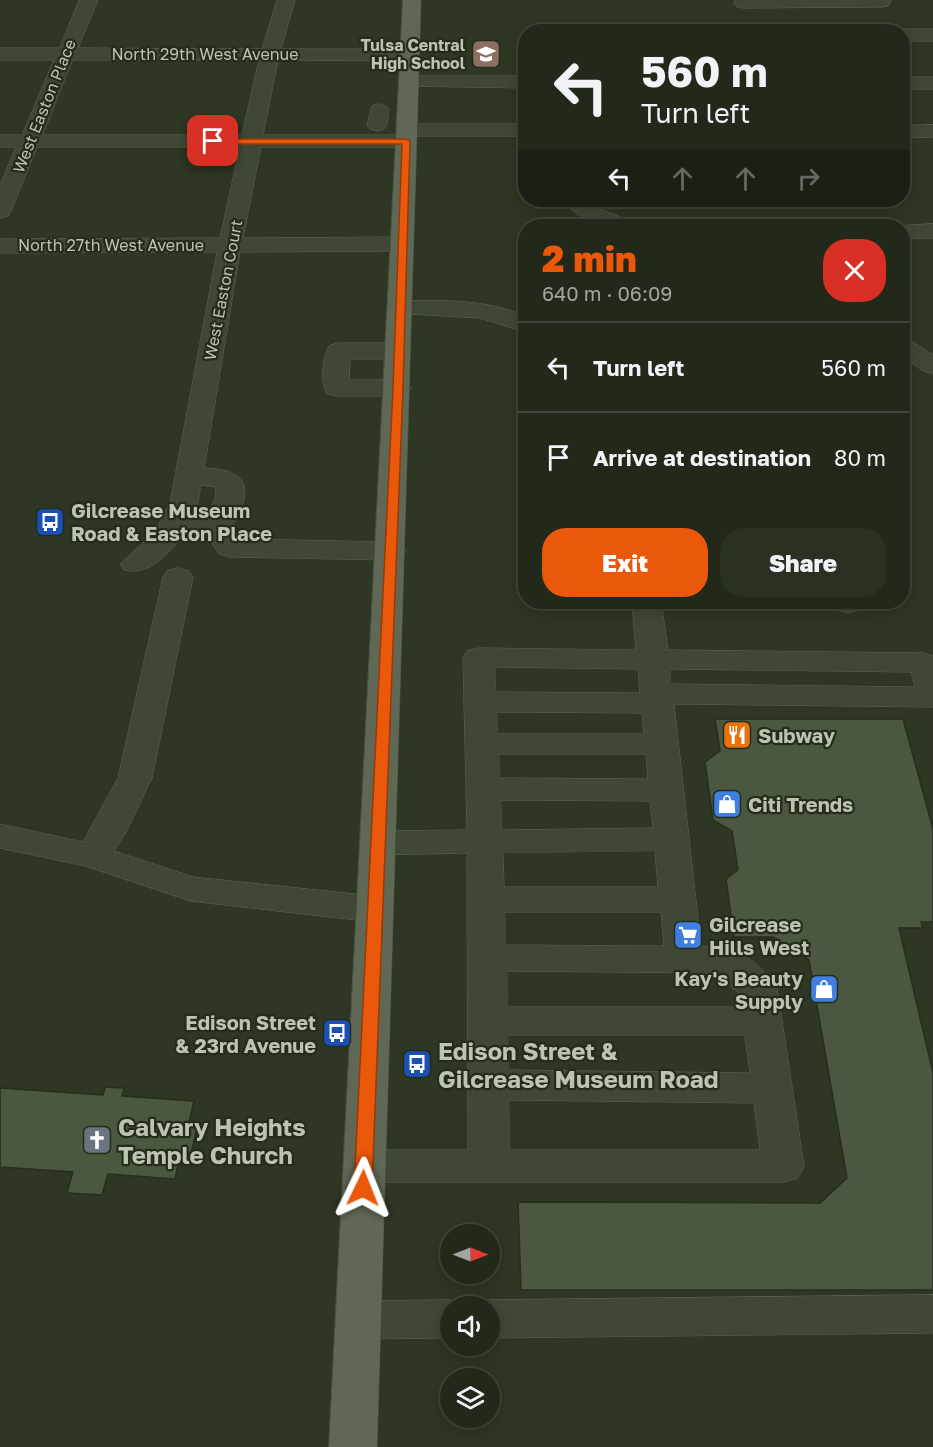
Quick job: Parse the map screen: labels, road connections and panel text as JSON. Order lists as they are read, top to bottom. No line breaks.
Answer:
{"streets":{"street":["North 29th West Avenue","West Easton Place","North 27th West Avenue","West Easton Court"]},"crossings":[["North 29th West Avenue","West Easton Place"],["North 29th West Avenue","West Easton Court"],["North 27th West Avenue","West Easton Court"]],"places":{"school or university":["Tulsa Central High School"],"bus stop":["Gilcrease Museum Road & Easton Place","Edison Street & 23rd Avenue","Edison Street & Gilcrease Museum Road"],"restaurant":["Subway"],"shop":["Citi Trends","Kay's Beauty Supply"],"supermarket":["Gilcrease Hills West"],"church":["Calvary Heights Temple Church"]},"north":"right","page":{"turn":["560 m","Turn left"],"heading":["2 min","640 m · 06:09"],"list":[{"name":"Turn left","value":"560 m"},{"name":"Arrive at destination","value":"80 m"}],"buttons":["Exit","Share"]}}
